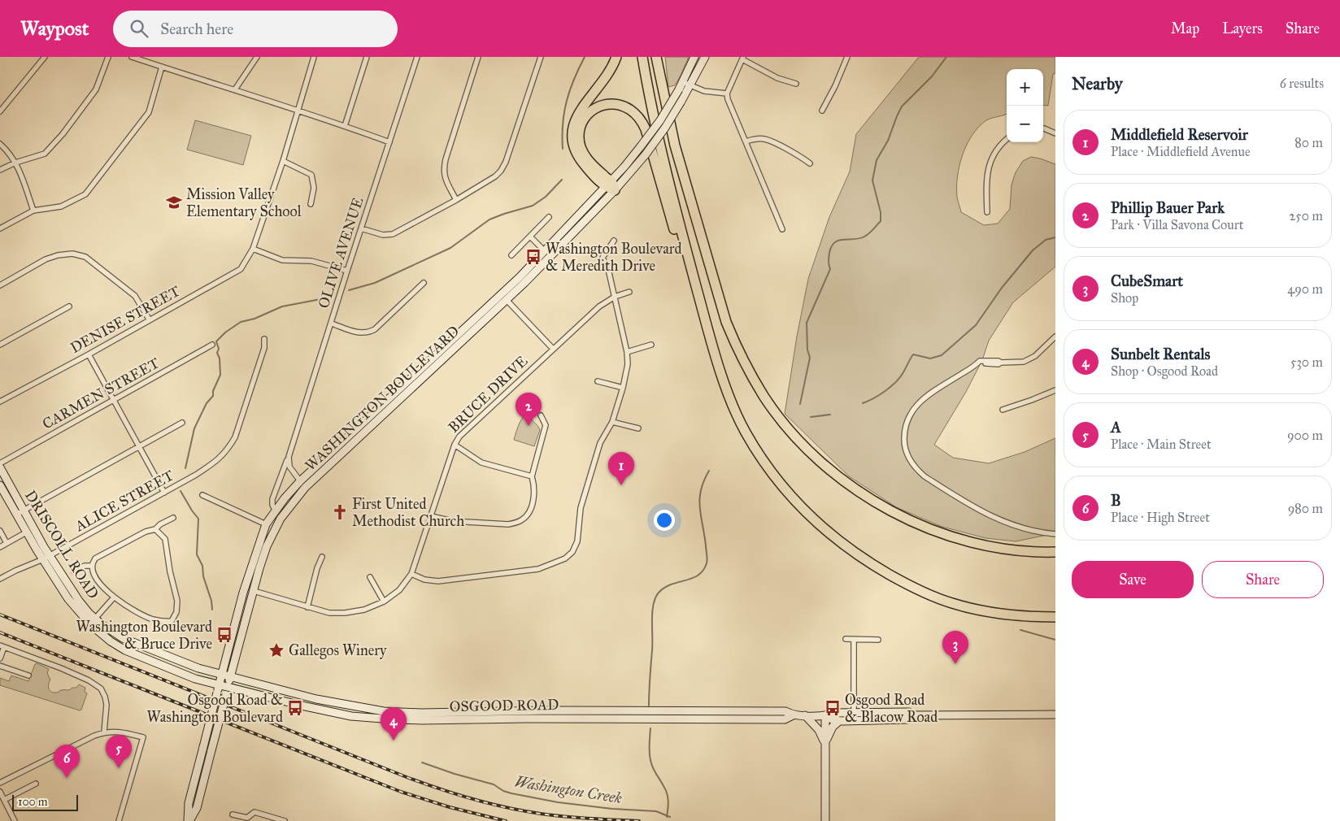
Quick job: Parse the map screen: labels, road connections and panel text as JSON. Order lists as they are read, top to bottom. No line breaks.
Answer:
{"streets":{"main road":["WASHINGTON BOULEVARD","DRISCOLL ROAD","OSGOOD ROAD"],"street":["OLIVE AVENUE","DENISE STREET","CARMEN STREET","BRUCE DRIVE","ALICE STREET"]},"crossings":[["OLIVE AVENUE","WASHINGTON BOULEVARD"],["BRUCE DRIVE","WASHINGTON BOULEVARD"],["WASHINGTON BOULEVARD","DRISCOLL ROAD"],["WASHINGTON BOULEVARD","OSGOOD ROAD"],["ALICE STREET","DRISCOLL ROAD"],["DRISCOLL ROAD","OSGOOD ROAD"]],"water":["Washington Creek"],"places":{"school or university":["Mission Valley Elementary School"],"bus stop":["Washington Boulevard & Meredith Drive","Washington Boulevard & Bruce Drive","Osgood Road & Washington Boulevard","Osgood Road & Blacow Road"],"church":["First United Methodist Church"],"place":["Gallegos Winery"]},"scale_bar":"100 m","page":{"header":"Waypost","search":"Search here","nav":["Map","Layers","Share"],"heading":["Nearby","6 results"],"map_buttons":["+","−"],"list":[{"mark":"1","name":"Middlefield Reservoir","note":"Place · Middlefield Avenue","value":"80 m"},{"mark":"2","name":"Phillip Bauer Park","note":"Park · Villa Savona Court","value":"250 m"},{"mark":"3","name":"CubeSmart","note":"Shop","value":"490 m"},{"mark":"4","name":"Sunbelt Rentals","note":"Shop · Osgood Road","value":"530 m"},{"mark":"5","name":"A","note":"Place · Main Street","value":"900 m"},{"mark":"6","name":"B","note":"Place · High Street","value":"980 m"}],"pins":["2","1","3","4","5","6"],"buttons":["Save","Share"],"scale":"100 m"}}
